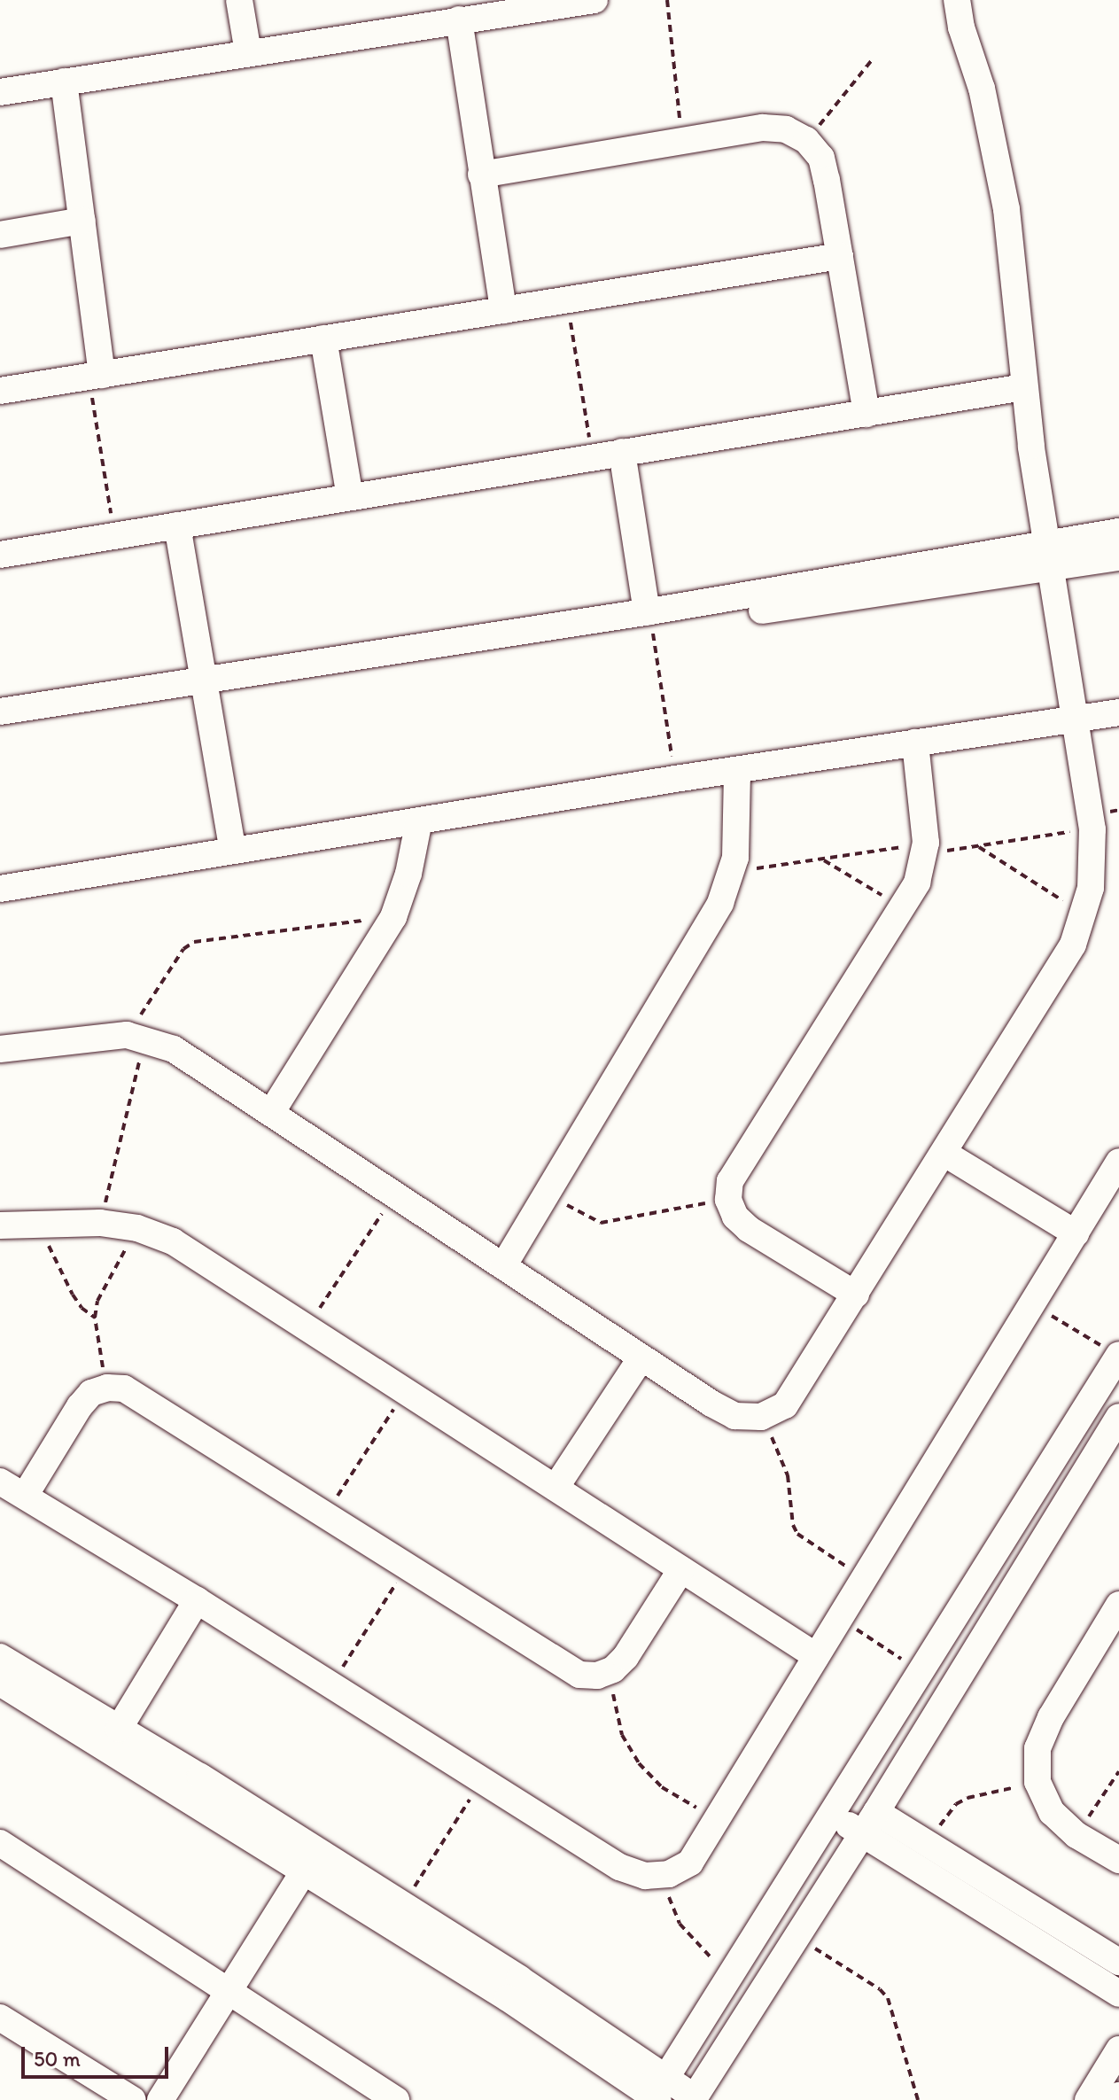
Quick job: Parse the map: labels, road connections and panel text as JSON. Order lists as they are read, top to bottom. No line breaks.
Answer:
{"scale_bar":"50 m"}
